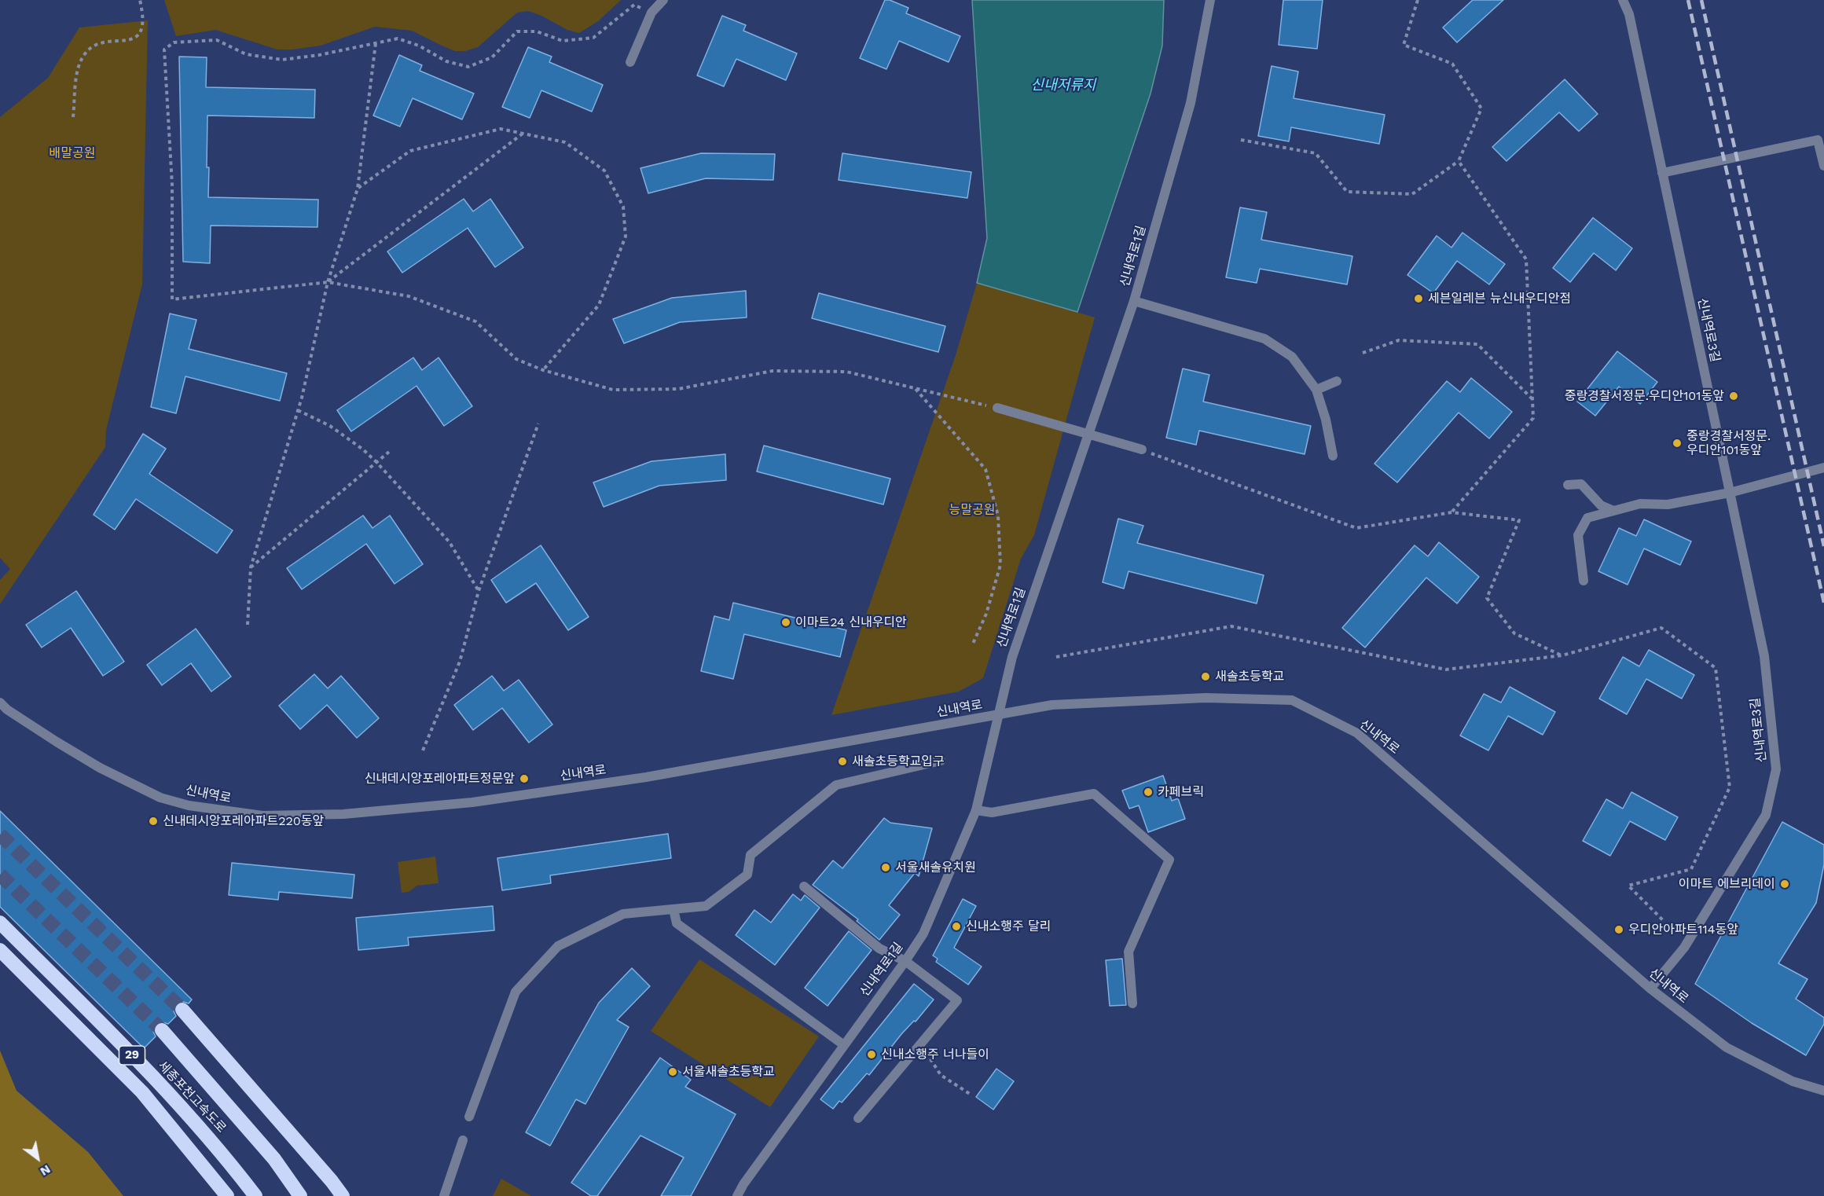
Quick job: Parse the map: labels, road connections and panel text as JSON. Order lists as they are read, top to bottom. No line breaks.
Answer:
{"streets":{"highway":["29","세종포천고속도로"],"street":["신내역로1길","신내역로3길","신내역로"]},"crossings":[["신내역로1길","신내역로"],["신내역로3길","신내역로"]],"water":["신내저류지"],"parks":["배말공원","능말공원"],"places":["세븐일레븐 뉴신내우디안점","중랑경찰서정문.우디안101동앞","중랑경찰서정문. 우디안101동앞","이마트24 신내우디안","새솔초등학교","새솔초등학교입구","신내데시앙포레아파트정문앞","카페브릭","신내데시앙포레아파트220동앞","서울새솔유치원","이마트 에브리데이","신내소행주 달리","우디안아파트114동앞","신내소행주 너나들이","서울새솔초등학교"],"north":"bottom right"}
